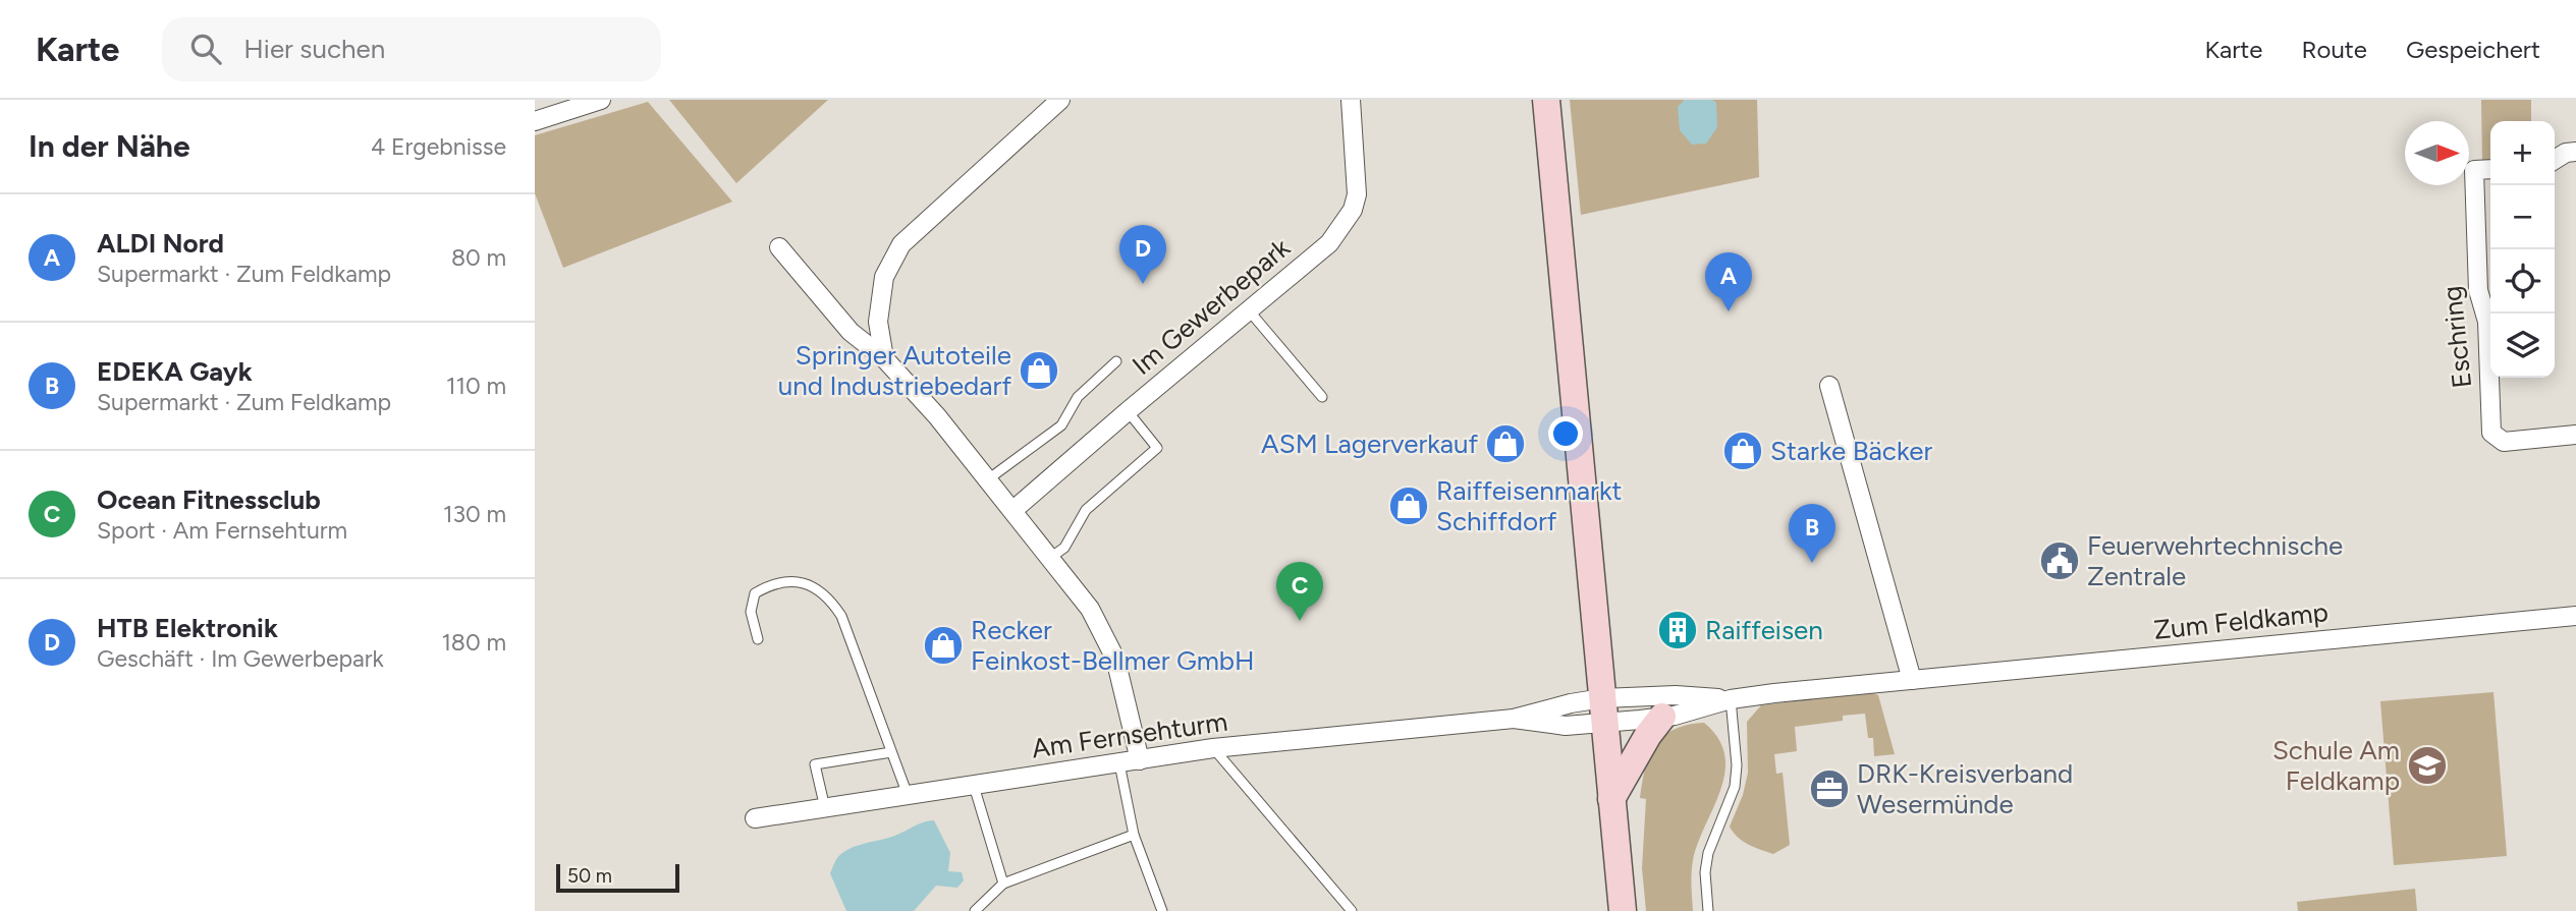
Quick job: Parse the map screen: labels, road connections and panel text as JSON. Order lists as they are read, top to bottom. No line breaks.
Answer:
{"streets":{"street":["Im Gewerbepark","Eschring","Zum Feldkamp","Am Fernsehturm"]},"crossings":[["Zum Feldkamp","Am Fernsehturm"]],"places":{"shop":["Springer Autoteile und Industriebedarf","ASM Lagerverkauf","Starke Bäcker","Raiffeisenmarkt Schiffdorf","Recker Feinkost-Bellmer GmbH"],"public building":["Feuerwehrtechnische Zentrale"],"building":["Raiffeisen"],"school or university":["Schule Am Feldkamp"],"office":["DRK-Kreisverband Wesermünde"]},"scale_bar":"50 m","north":"right","page":{"header":"Karte","search":"Hier suchen","nav":["Karte","Route","Gespeichert"],"heading":["In der Nähe","4 Ergebnisse"],"map_buttons":["+","−"],"list":[{"mark":"A","name":"ALDI Nord","note":"Supermarkt · Zum Feldkamp","value":"80 m"},{"mark":"B","name":"EDEKA Gayk","note":"Supermarkt · Zum Feldkamp","value":"110 m"},{"mark":"C","name":"Ocean Fitnessclub","note":"Sport · Am Fernsehturm","value":"130 m"},{"mark":"D","name":"HTB Elektronik","note":"Geschäft · Im Gewerbepark","value":"180 m"}],"pins":["D","A","B","C"],"scale":"50 m"}}
